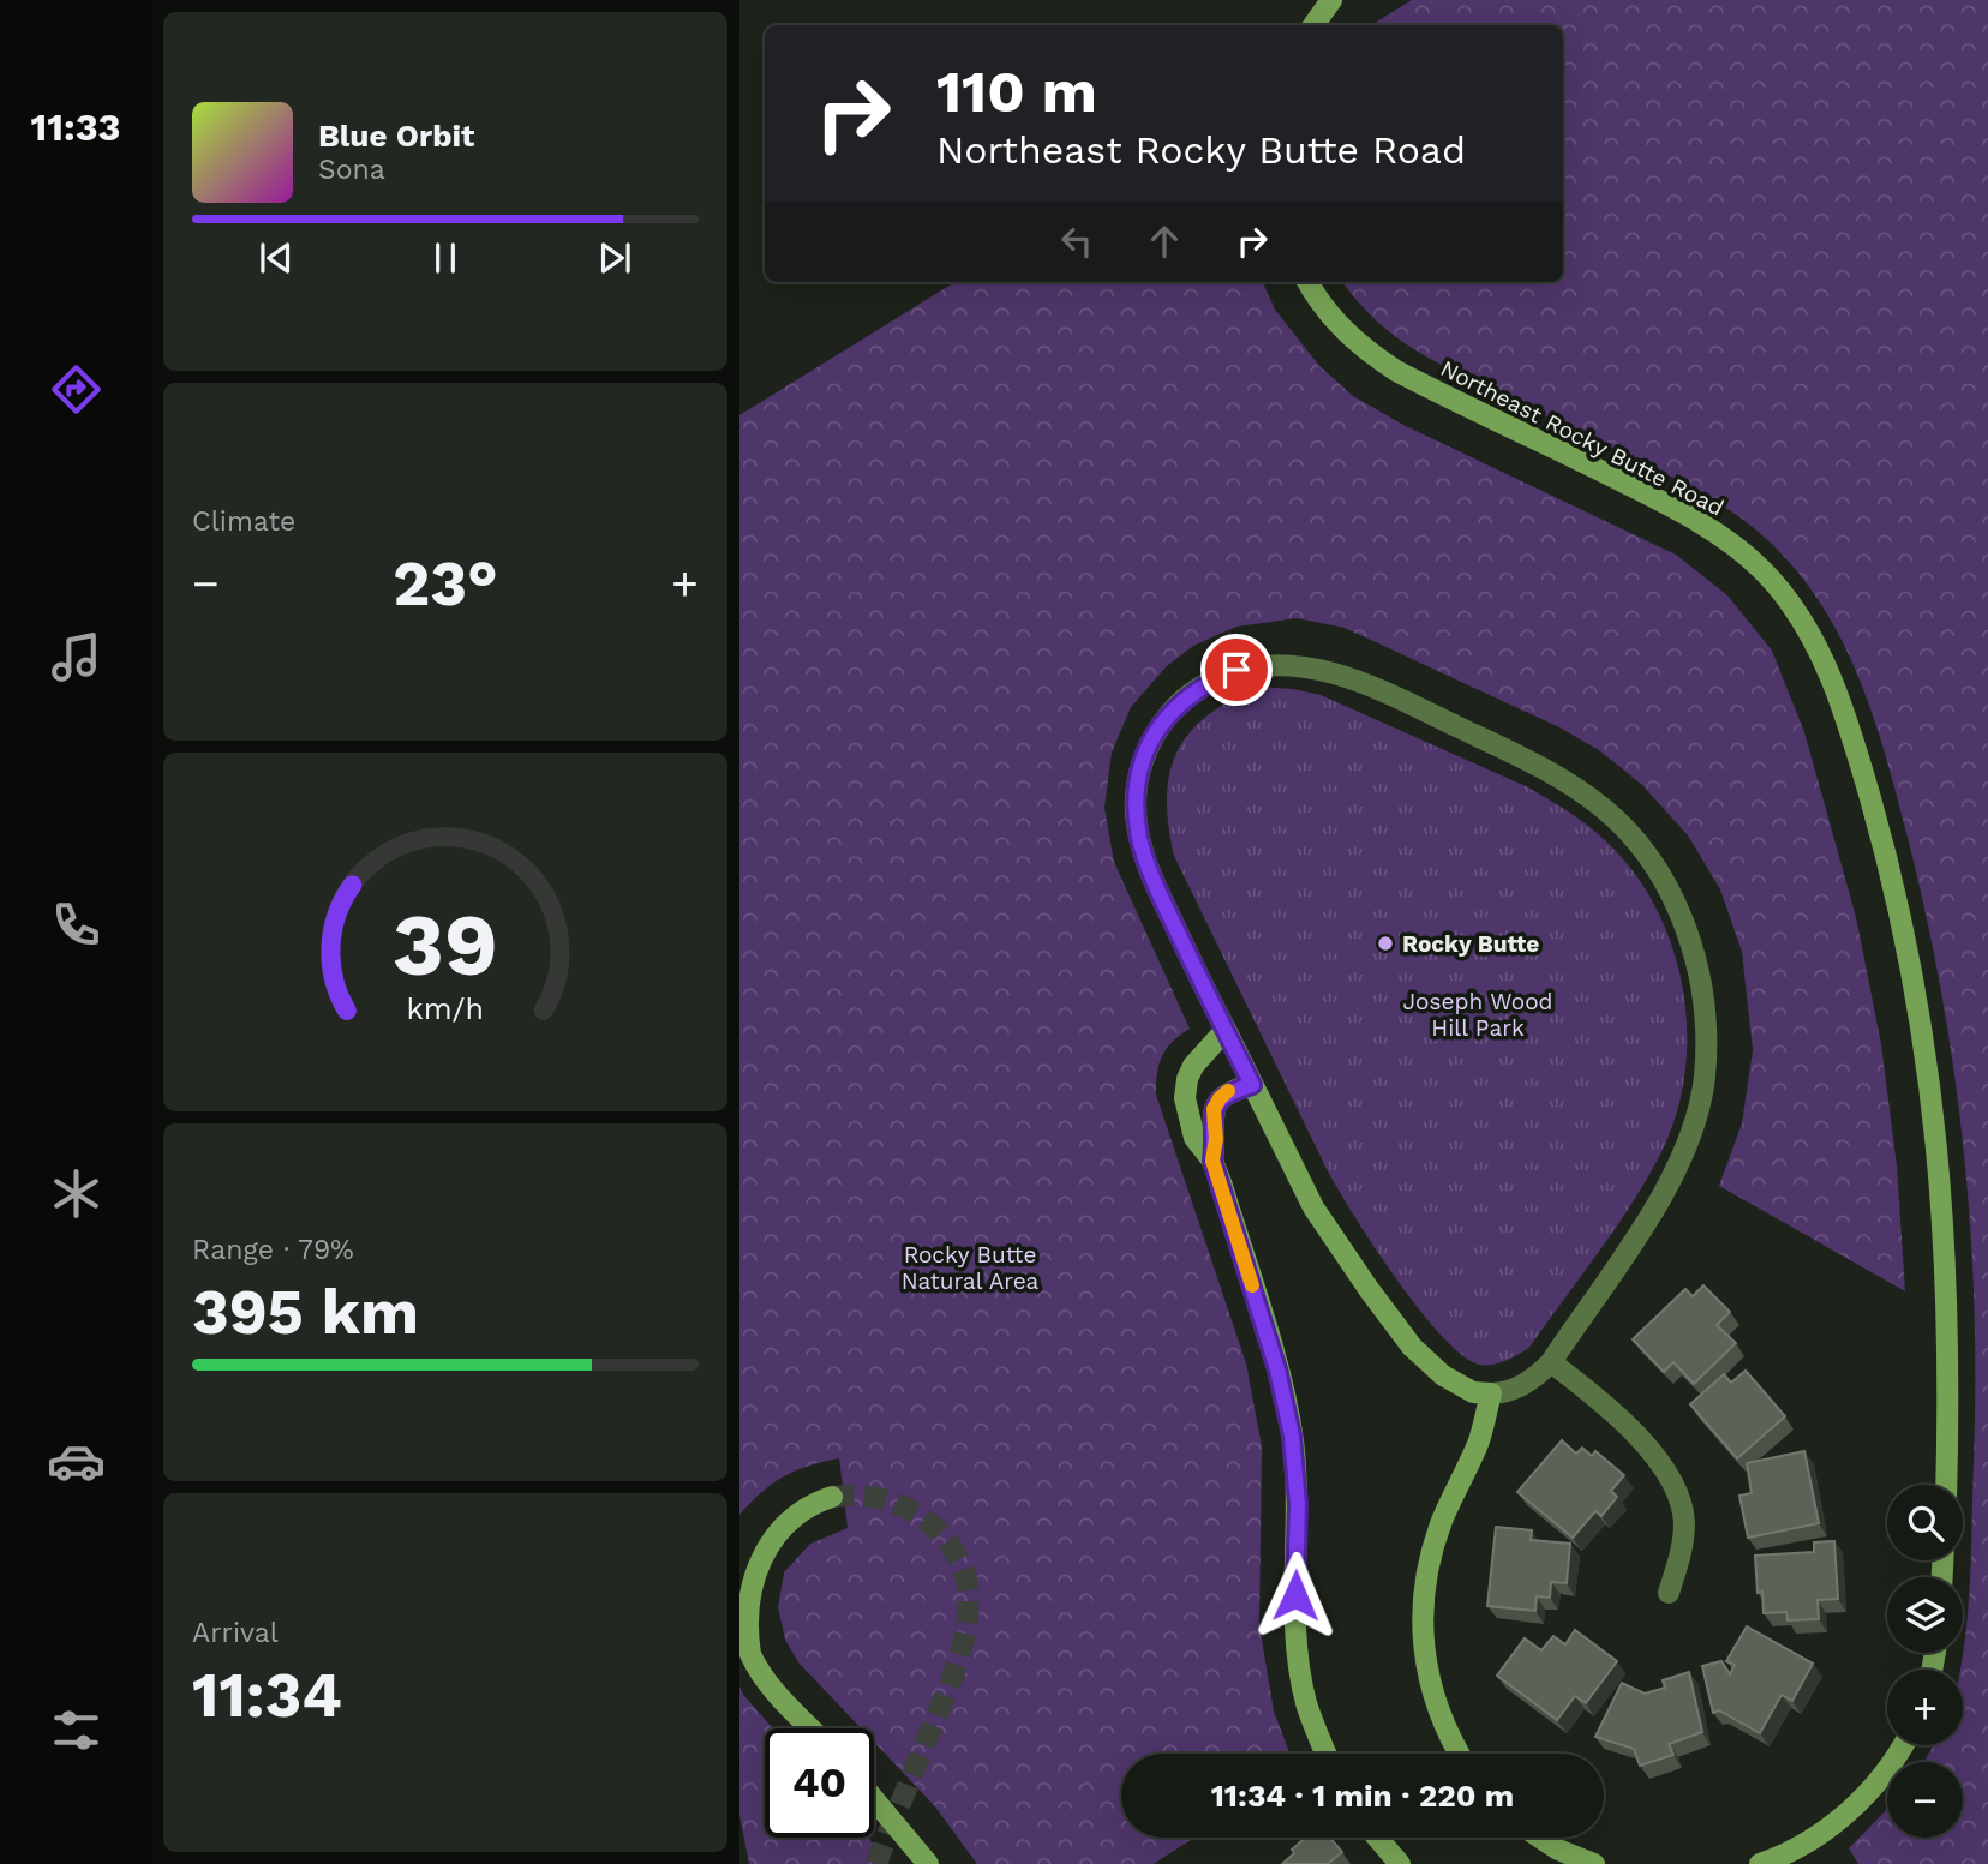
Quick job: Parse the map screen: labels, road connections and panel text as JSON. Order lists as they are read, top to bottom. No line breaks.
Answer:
{"streets":{"street":["Northeast Rocky Butte Road"]},"parks":["Joseph Wood Hill Park","Rocky Butte Natural Area"],"places":["Rocky Butte"],"page":{"tabs":"11:33","turn":["110 m","Northeast Rocky Butte Road"],"song":["Blue Orbit","Sona"],"tile":["Climate",["Range · 79%","395 km"],["Arrival","11:34"]],"heat":["−","23°","+"],"map_buttons":["+","−"],"limit":"40","trip":"11:34 · 1 min · 220 m","gauge":["39","km/h"]}}
